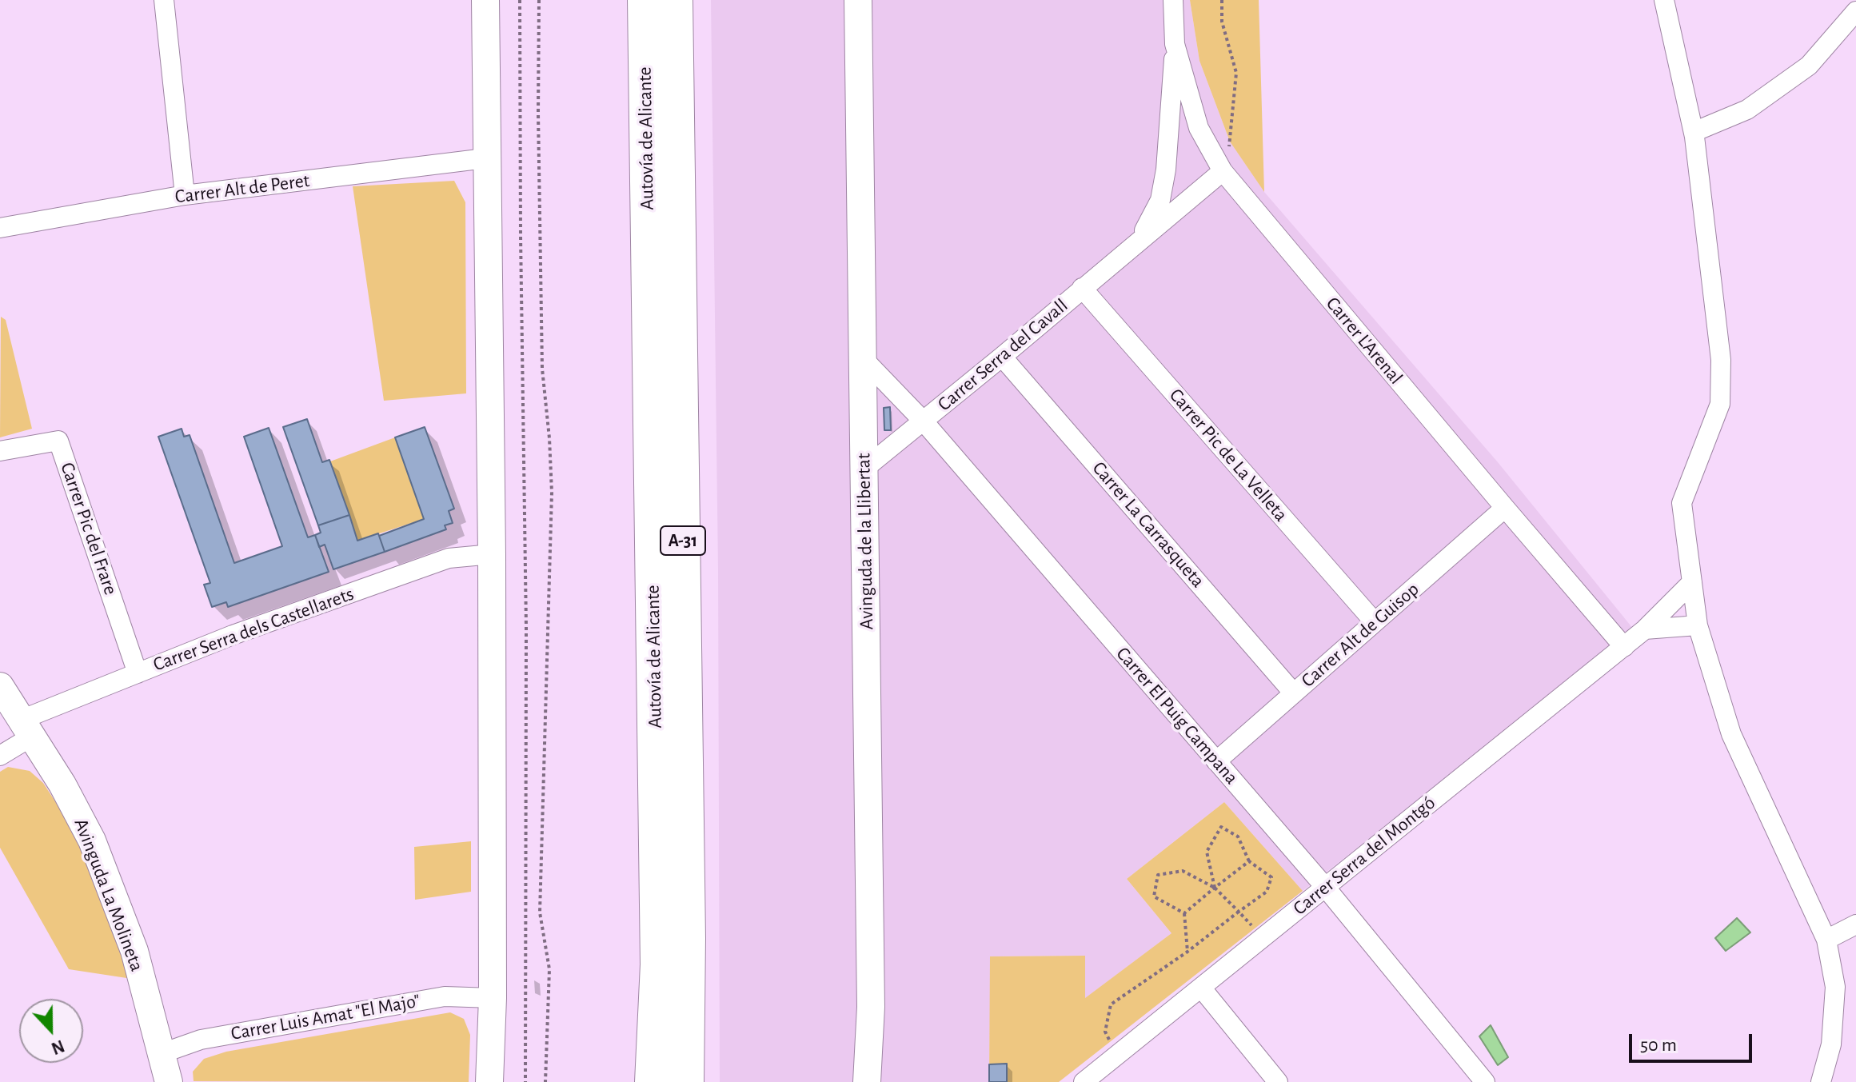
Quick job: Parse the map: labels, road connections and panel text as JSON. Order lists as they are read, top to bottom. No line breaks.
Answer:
{"streets":{"highway":["Autovía de Alicante","A-31"],"street":["Carrer Alt de Peret","Carrer L'Arenal","Carrer Serra del Cavall","Carrer Pic de La Velleta","Carrer La Carrasqueta","Carrer Pic del Frare","Avinguda de la Llibertat","Carrer Serra dels Castellarets","Carrer Alt de Guisop","Carrer El Puig Campana","Carrer Serra del Montgó","Avinguda La Molineta","Carrer Luis Amat \"El Majo\""]},"crossings":[["Carrer L'Arenal","Carrer Serra del Cavall"],["Carrer L'Arenal","Carrer Alt de Guisop"],["Carrer L'Arenal","Carrer Serra del Montgó"],["Carrer Serra del Cavall","Carrer Pic de La Velleta"],["Carrer Serra del Cavall","Carrer La Carrasqueta"],["Carrer Serra del Cavall","Avinguda de la Llibertat"],["Carrer Serra del Cavall","Carrer El Puig Campana"],["Carrer Pic de La Velleta","Carrer Alt de Guisop"],["Carrer La Carrasqueta","Carrer Alt de Guisop"],["Carrer Pic del Frare","Carrer Serra dels Castellarets"],["Avinguda de la Llibertat","Carrer El Puig Campana"],["Carrer Serra dels Castellarets","Avinguda La Molineta"],["Carrer Alt de Guisop","Carrer El Puig Campana"],["Carrer El Puig Campana","Carrer Serra del Montgó"],["Avinguda La Molineta","Carrer Luis Amat \"El Majo\""]],"scale_bar":"50 m","north":"bottom"}
